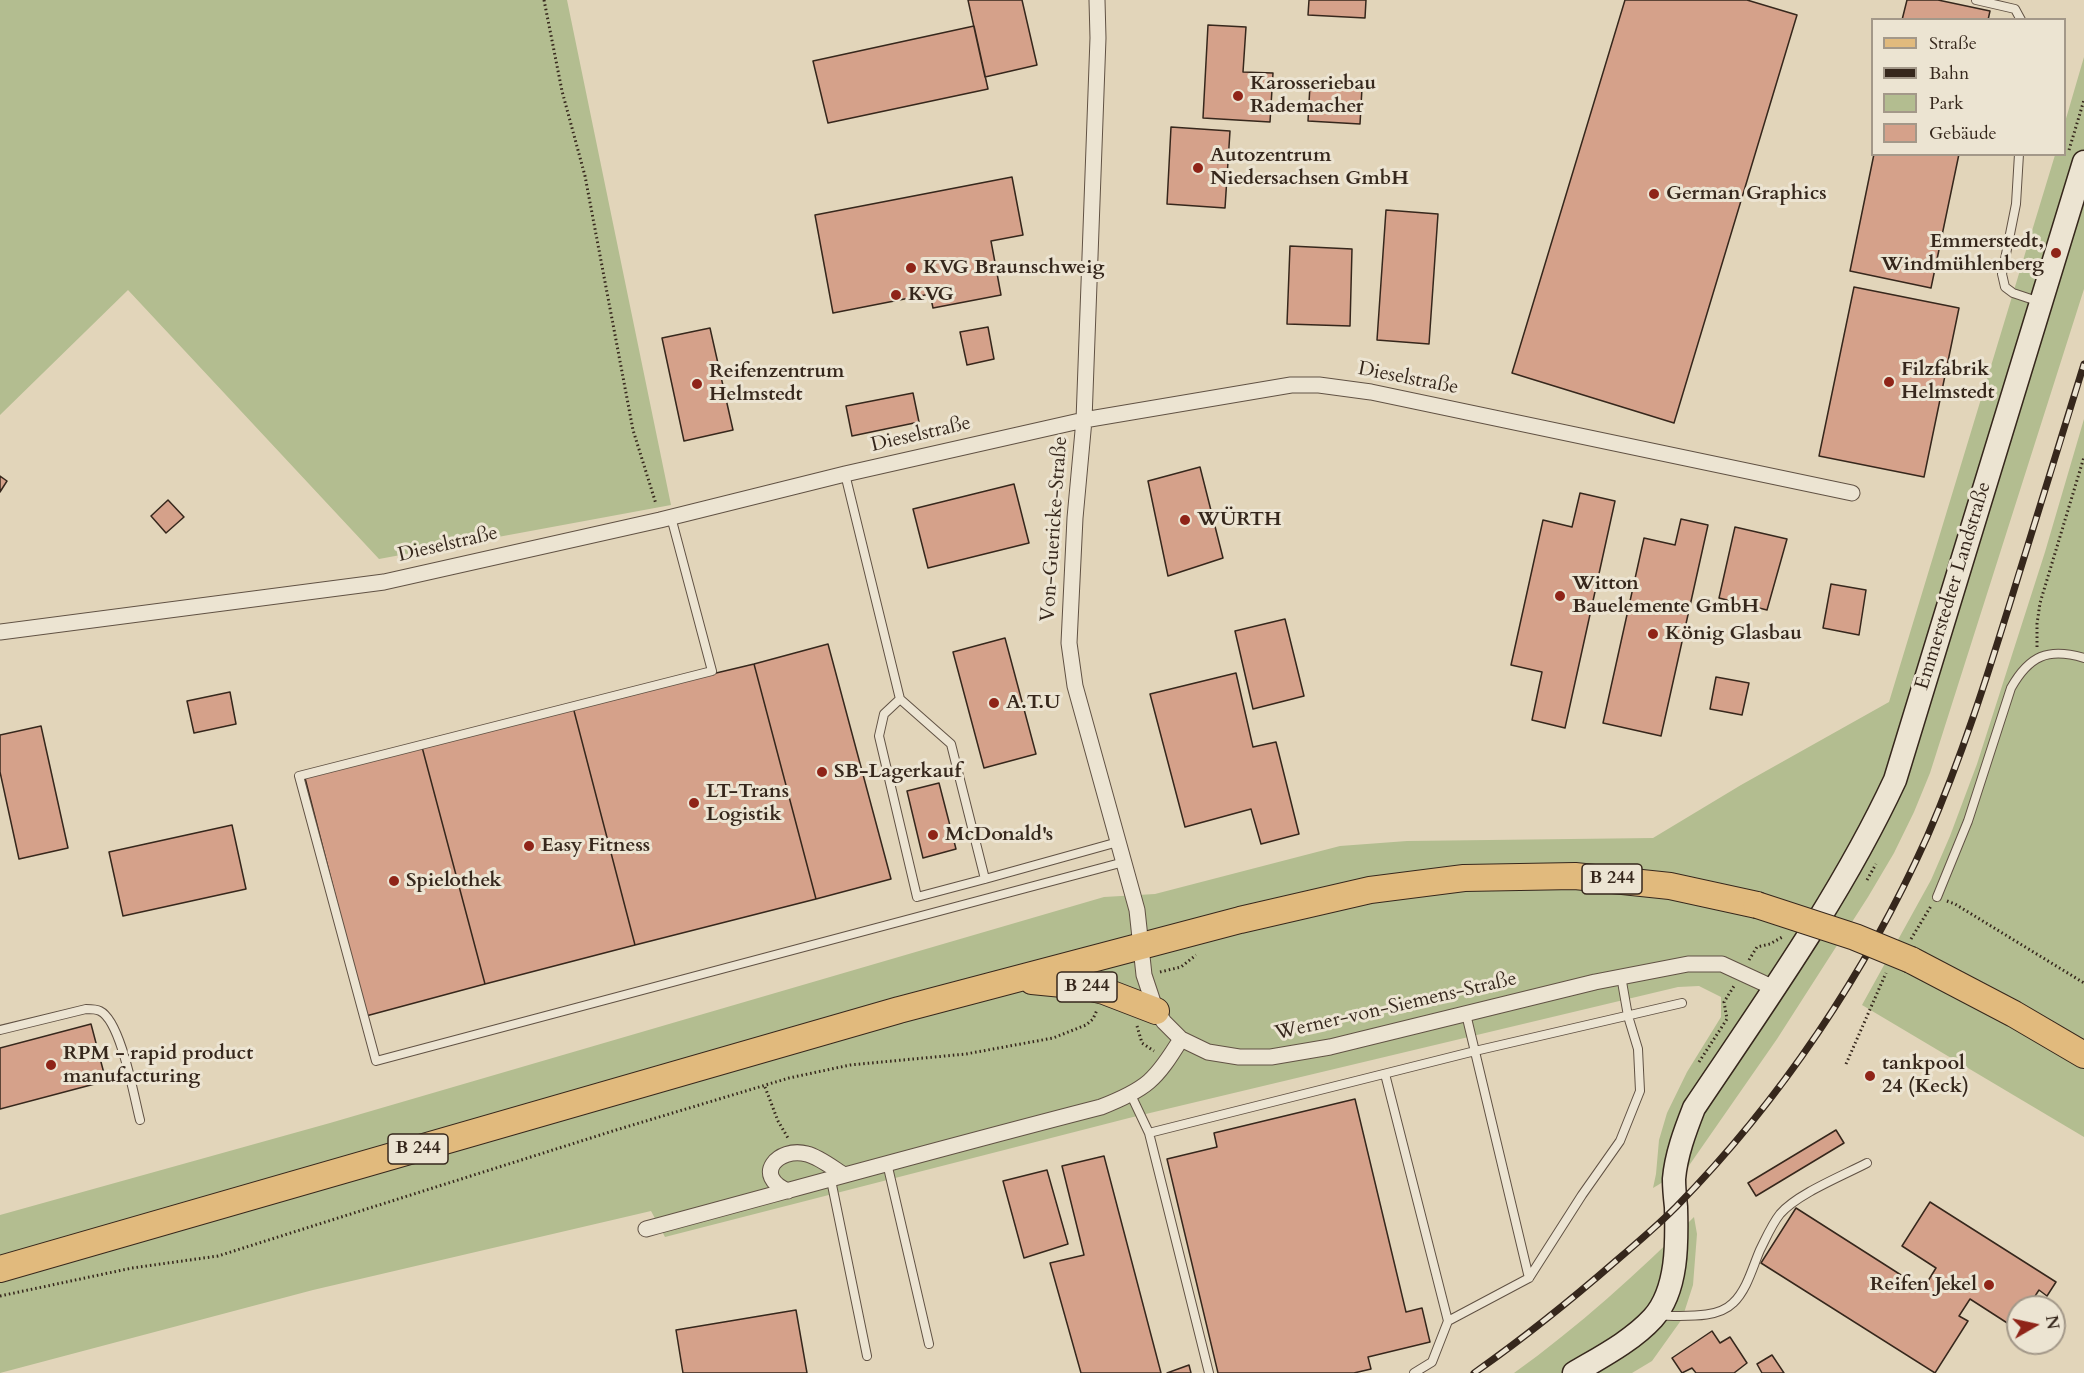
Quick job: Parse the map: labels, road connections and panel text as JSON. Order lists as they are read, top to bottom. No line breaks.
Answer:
{"streets":{"main road":["Emmerstedter Landstraße","B 244"],"street":["Dieselstraße","Von-Guericke-Straße","Werner-von-Siemens-Straße"]},"crossings":[["Dieselstraße","Von-Guericke-Straße"],["Von-Guericke-Straße","B 244"],["Von-Guericke-Straße","Werner-von-Siemens-Straße"],["Emmerstedter Landstraße","Werner-von-Siemens-Straße"]],"places":["Karosseriebau Rademacher","Autozentrum Niedersachsen GmbH","German Graphics","Emmerstedt, Windmühlenberg","KVG Braunschweig","KVG","Filzfabrik Helmstedt","Reifenzentrum Helmstedt","WÜRTH","Witton Bauelemente GmbH","König Glasbau","A.T.U","SB-Lagerkauf","LT-Trans Logistik","McDonald's","Easy Fitness","Spielothek","RPM - rapid product manufacturing","tankpool 24 (Keck)","Reifen Jekel"],"legend":["Straße","Bahn","Park","Gebäude"],"north":"right"}
